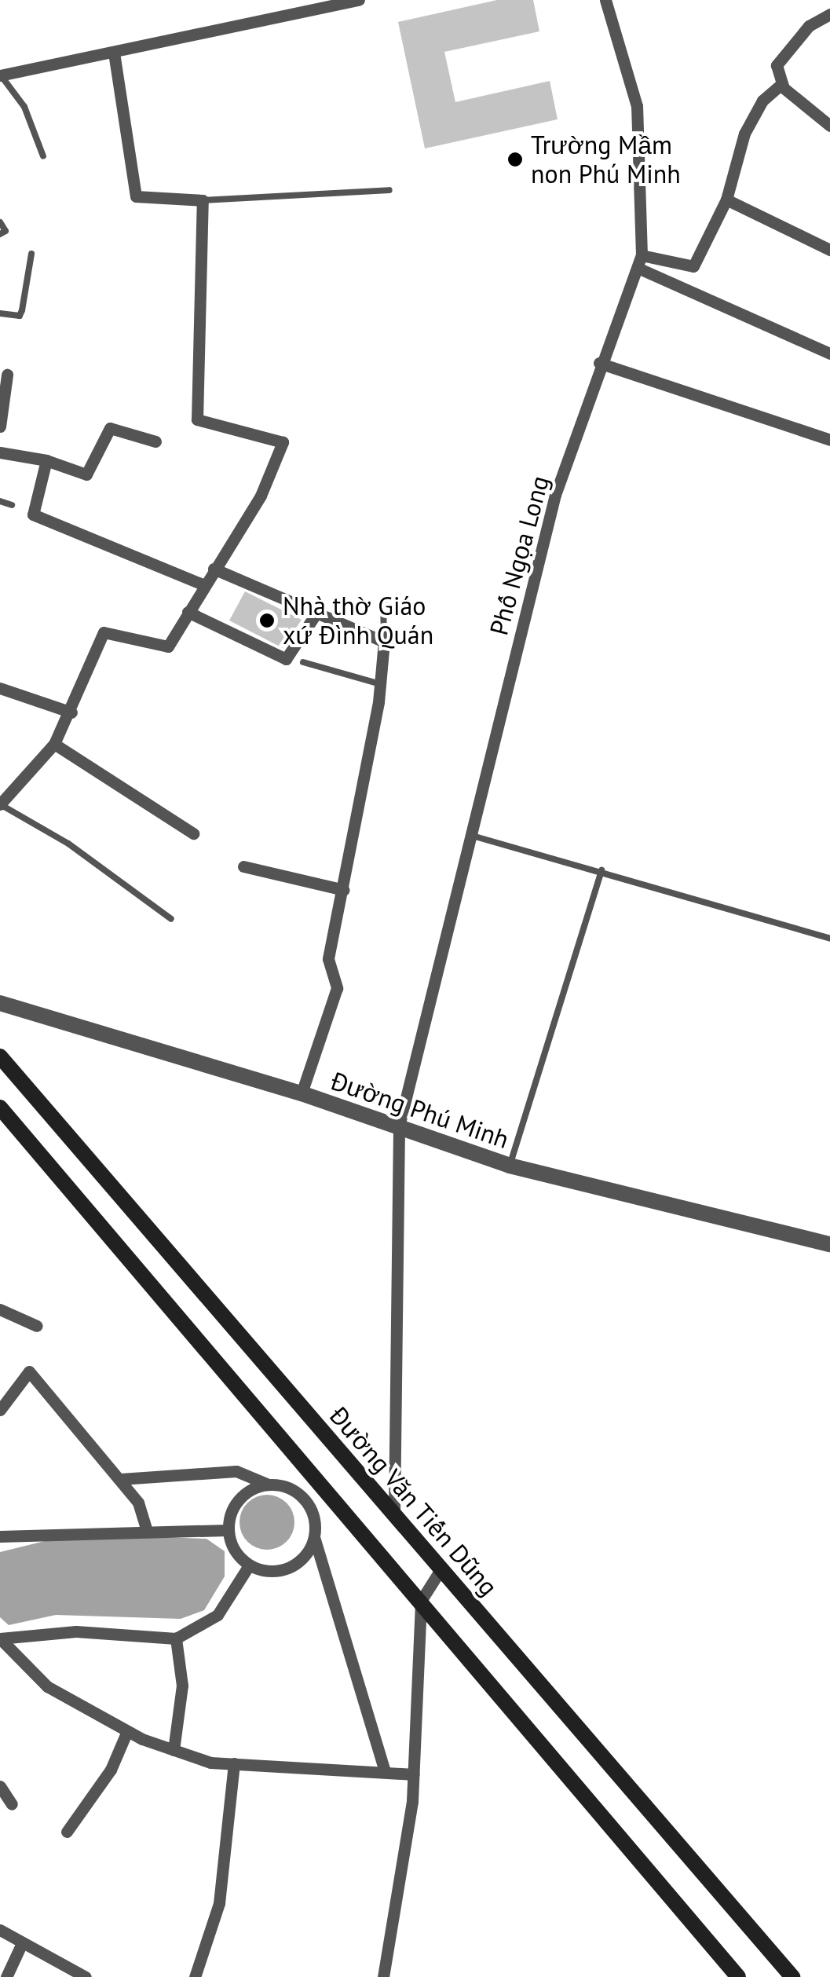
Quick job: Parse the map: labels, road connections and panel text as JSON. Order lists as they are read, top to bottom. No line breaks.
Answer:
{"streets":{"main road":["Đường Văn Tiến Dũng"],"street":["Phố Ngọa Long","Đường Phú Minh"]},"crossings":[["Phố Ngọa Long","Đường Phú Minh"],["Phố Ngọa Long","Đường Văn Tiến Dũng"]],"places":["Trường Mầm non Phú Minh","Nhà thờ Giáo xứ Đình Quán"]}
